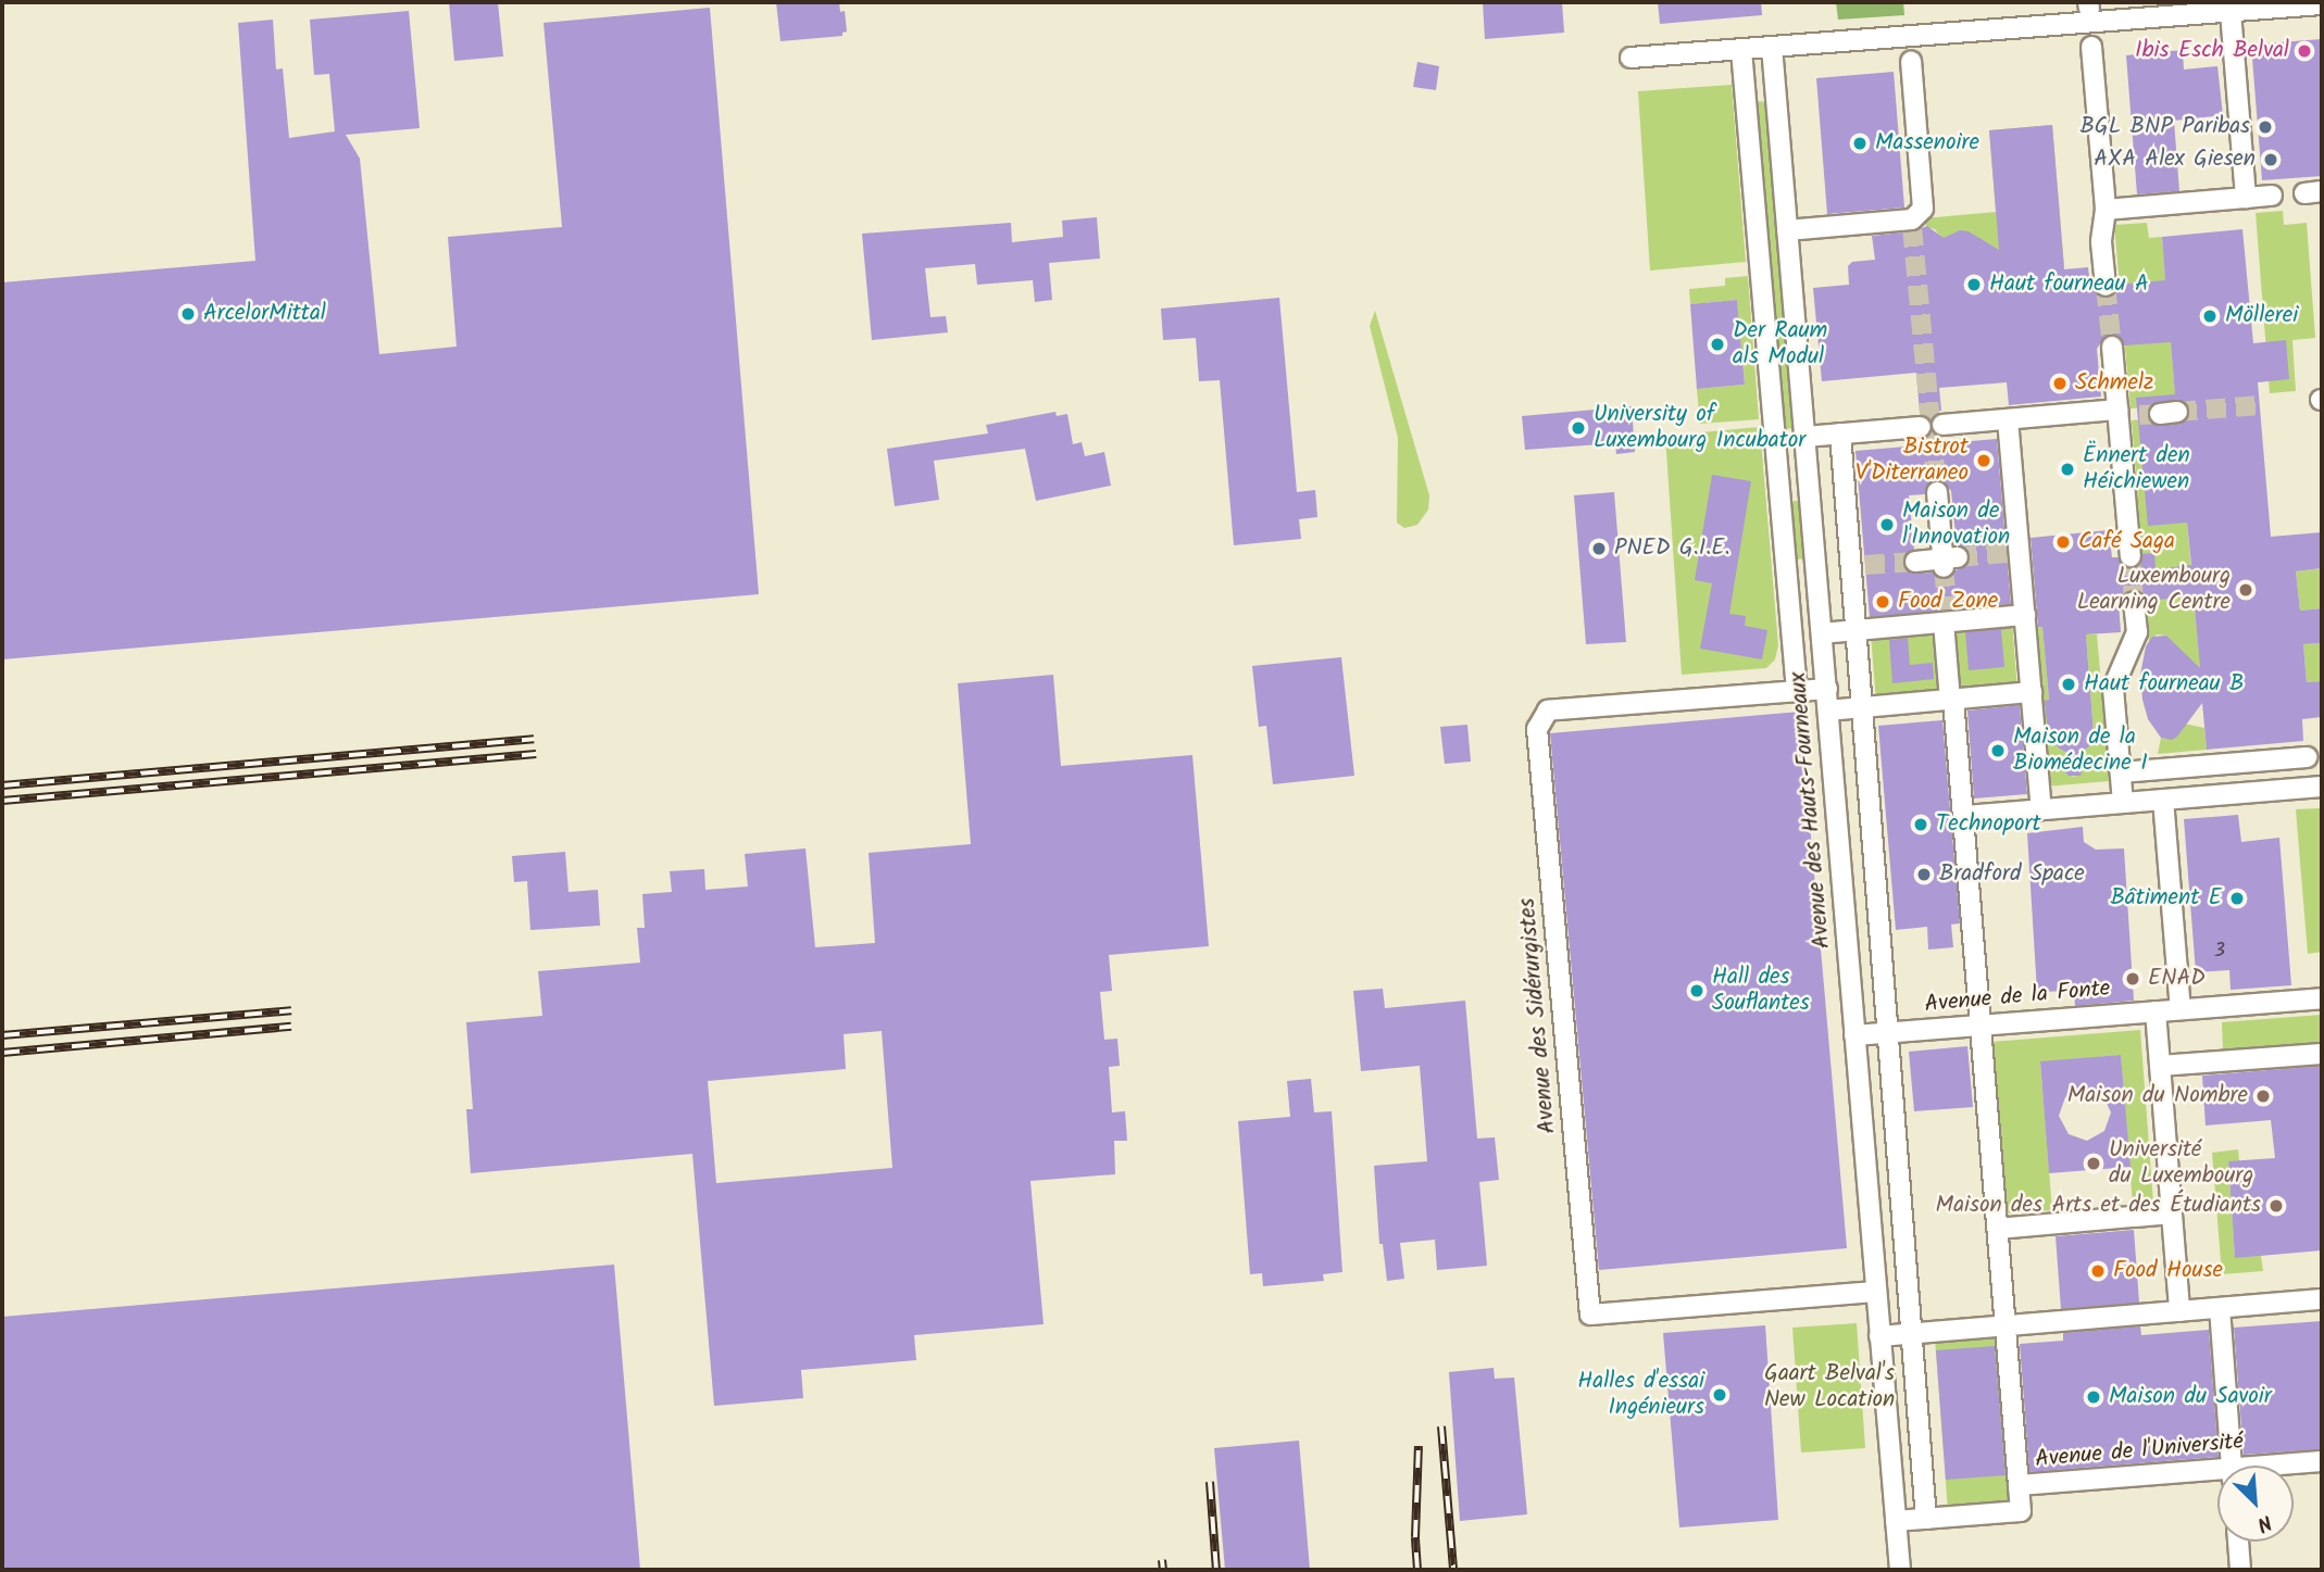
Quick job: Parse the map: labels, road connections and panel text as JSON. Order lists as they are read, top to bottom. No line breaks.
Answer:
{"streets":{"street":["Avenue des Hauts-Fourneaux","Avenue de la Fonte","Avenue des Sidérurgistes","Avenue de l'Université"]},"crossings":[["Avenue des Hauts-Fourneaux","Avenue de la Fonte"],["Avenue des Hauts-Fourneaux","Avenue des Sidérurgistes"],["Avenue des Hauts-Fourneaux","Avenue de l'Université"]],"parks":["Gaart Belval's New Location"],"places":["Ibis Esch Belval","BGL BNP Paribas","Massenoire","AXA Alex Giesen","Haut fourneau A","ArcelorMittal","Möllerei","Der Raum als Modul","Schmelz","University of Luxembourg Incubator","Bistrot V'Diterraneo","Ënnert den Héichiewen","Maison de l'Innovation","Café Saga","PNED G.I.E.","Luxembourg Learning Centre","Food Zone","Haut fourneau B","Maison de la Biomédecine I","Technoport","Bradford Space","Bâtiment E","ENAD","Hall des Souflantes","Maison du Nombre","Université du Luxembourg","Maison des Arts et des Étudiants","Food House","Halles d'essai Ingénieurs","Maison du Savoir"],"house_numbers":["3"],"north":"bottom right"}
